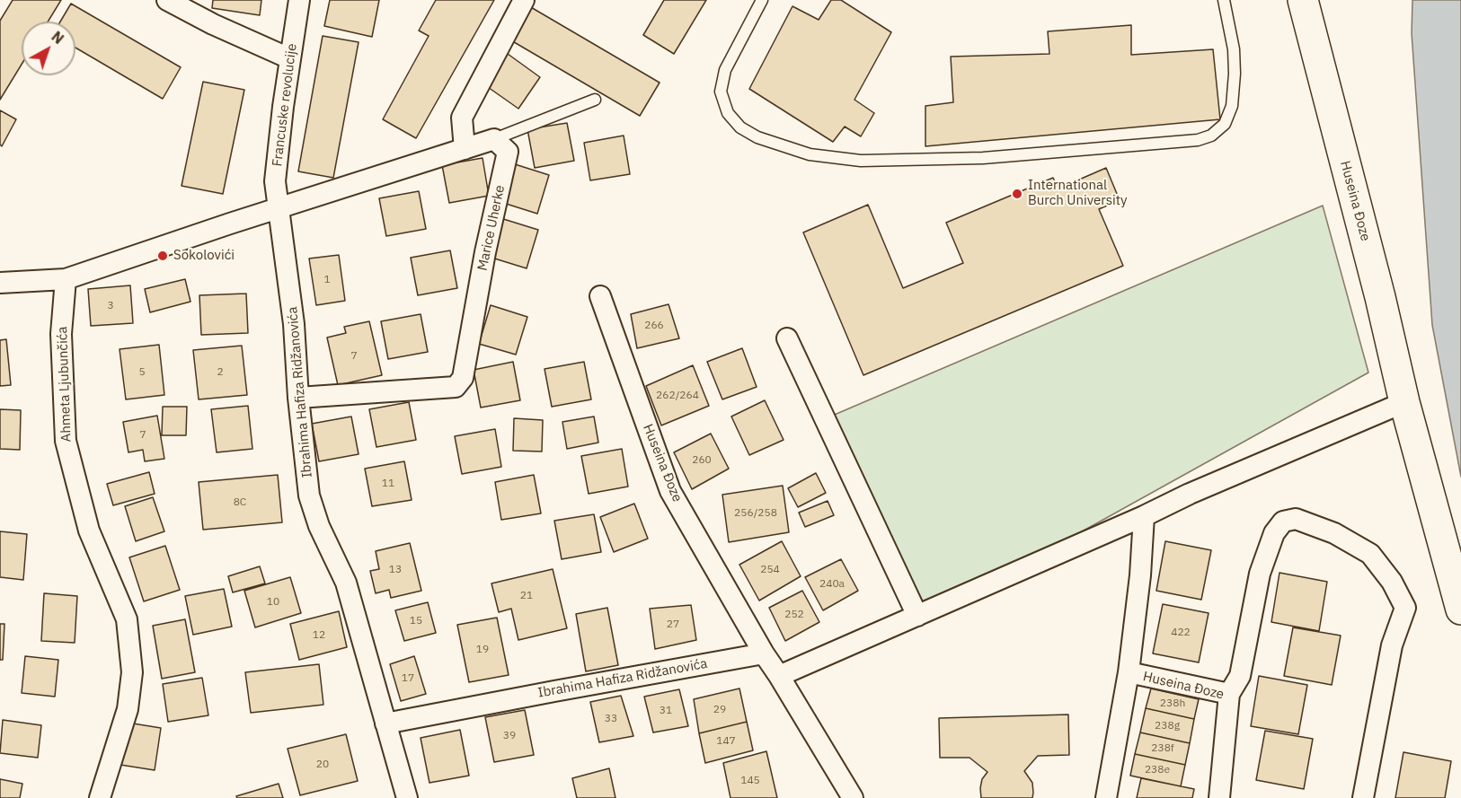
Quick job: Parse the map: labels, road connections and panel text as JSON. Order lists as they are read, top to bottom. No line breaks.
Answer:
{"streets":{"street":["Francuske revolucije","Huseina Đoze","Marice Uherke","Ahmeta Ljubunčića","Ibrahima Hafiza Ridžanovića"]},"crossings":[["Francuske revolucije","Ibrahima Hafiza Ridžanovića"],["Huseina Đoze","Ibrahima Hafiza Ridžanovića"],["Marice Uherke","Ibrahima Hafiza Ridžanovića"]],"places":["International Burch University","Sokolovići"],"house_numbers":["1","3","266","7","5","2","262/264","7","260","11","8C","256/258","13","254","240a","21","10","252","15","27","422","12","19","17","238h","29","31","33","238g","39","147","238f","20","238e","145"],"north":"top right"}
